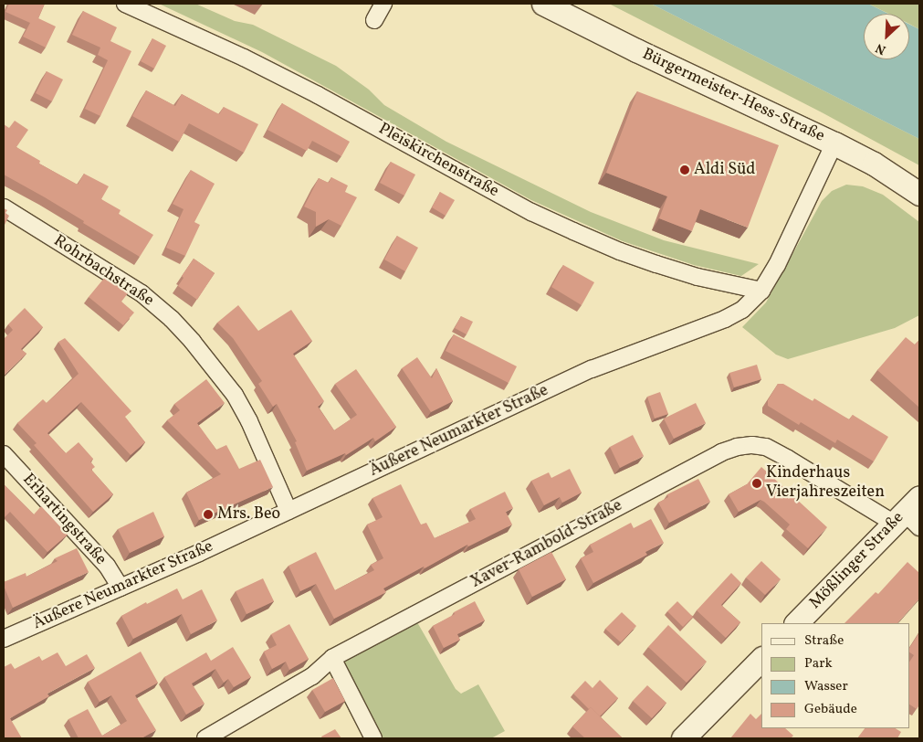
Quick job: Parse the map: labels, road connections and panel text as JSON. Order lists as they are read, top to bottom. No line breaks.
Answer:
{"streets":{"main road":["Bürgermeister-Hess-Straße","Mößlinger Straße"],"street":["Pleiskirchenstraße","Rohrbachstraße","Äußere Neumarkter Straße","Erhartingstraße","Xaver-Rambold-Straße"]},"crossings":[["Bürgermeister-Hess-Straße","Äußere Neumarkter Straße"],["Pleiskirchenstraße","Äußere Neumarkter Straße"],["Rohrbachstraße","Äußere Neumarkter Straße"],["Äußere Neumarkter Straße","Erhartingstraße"],["Xaver-Rambold-Straße","Mößlinger Straße"]],"places":["Aldi Süd","Kinderhaus Vierjahreszeiten","Mrs. Beo"],"legend":["Straße","Park","Wasser","Gebäude"],"north":"bottom left"}
